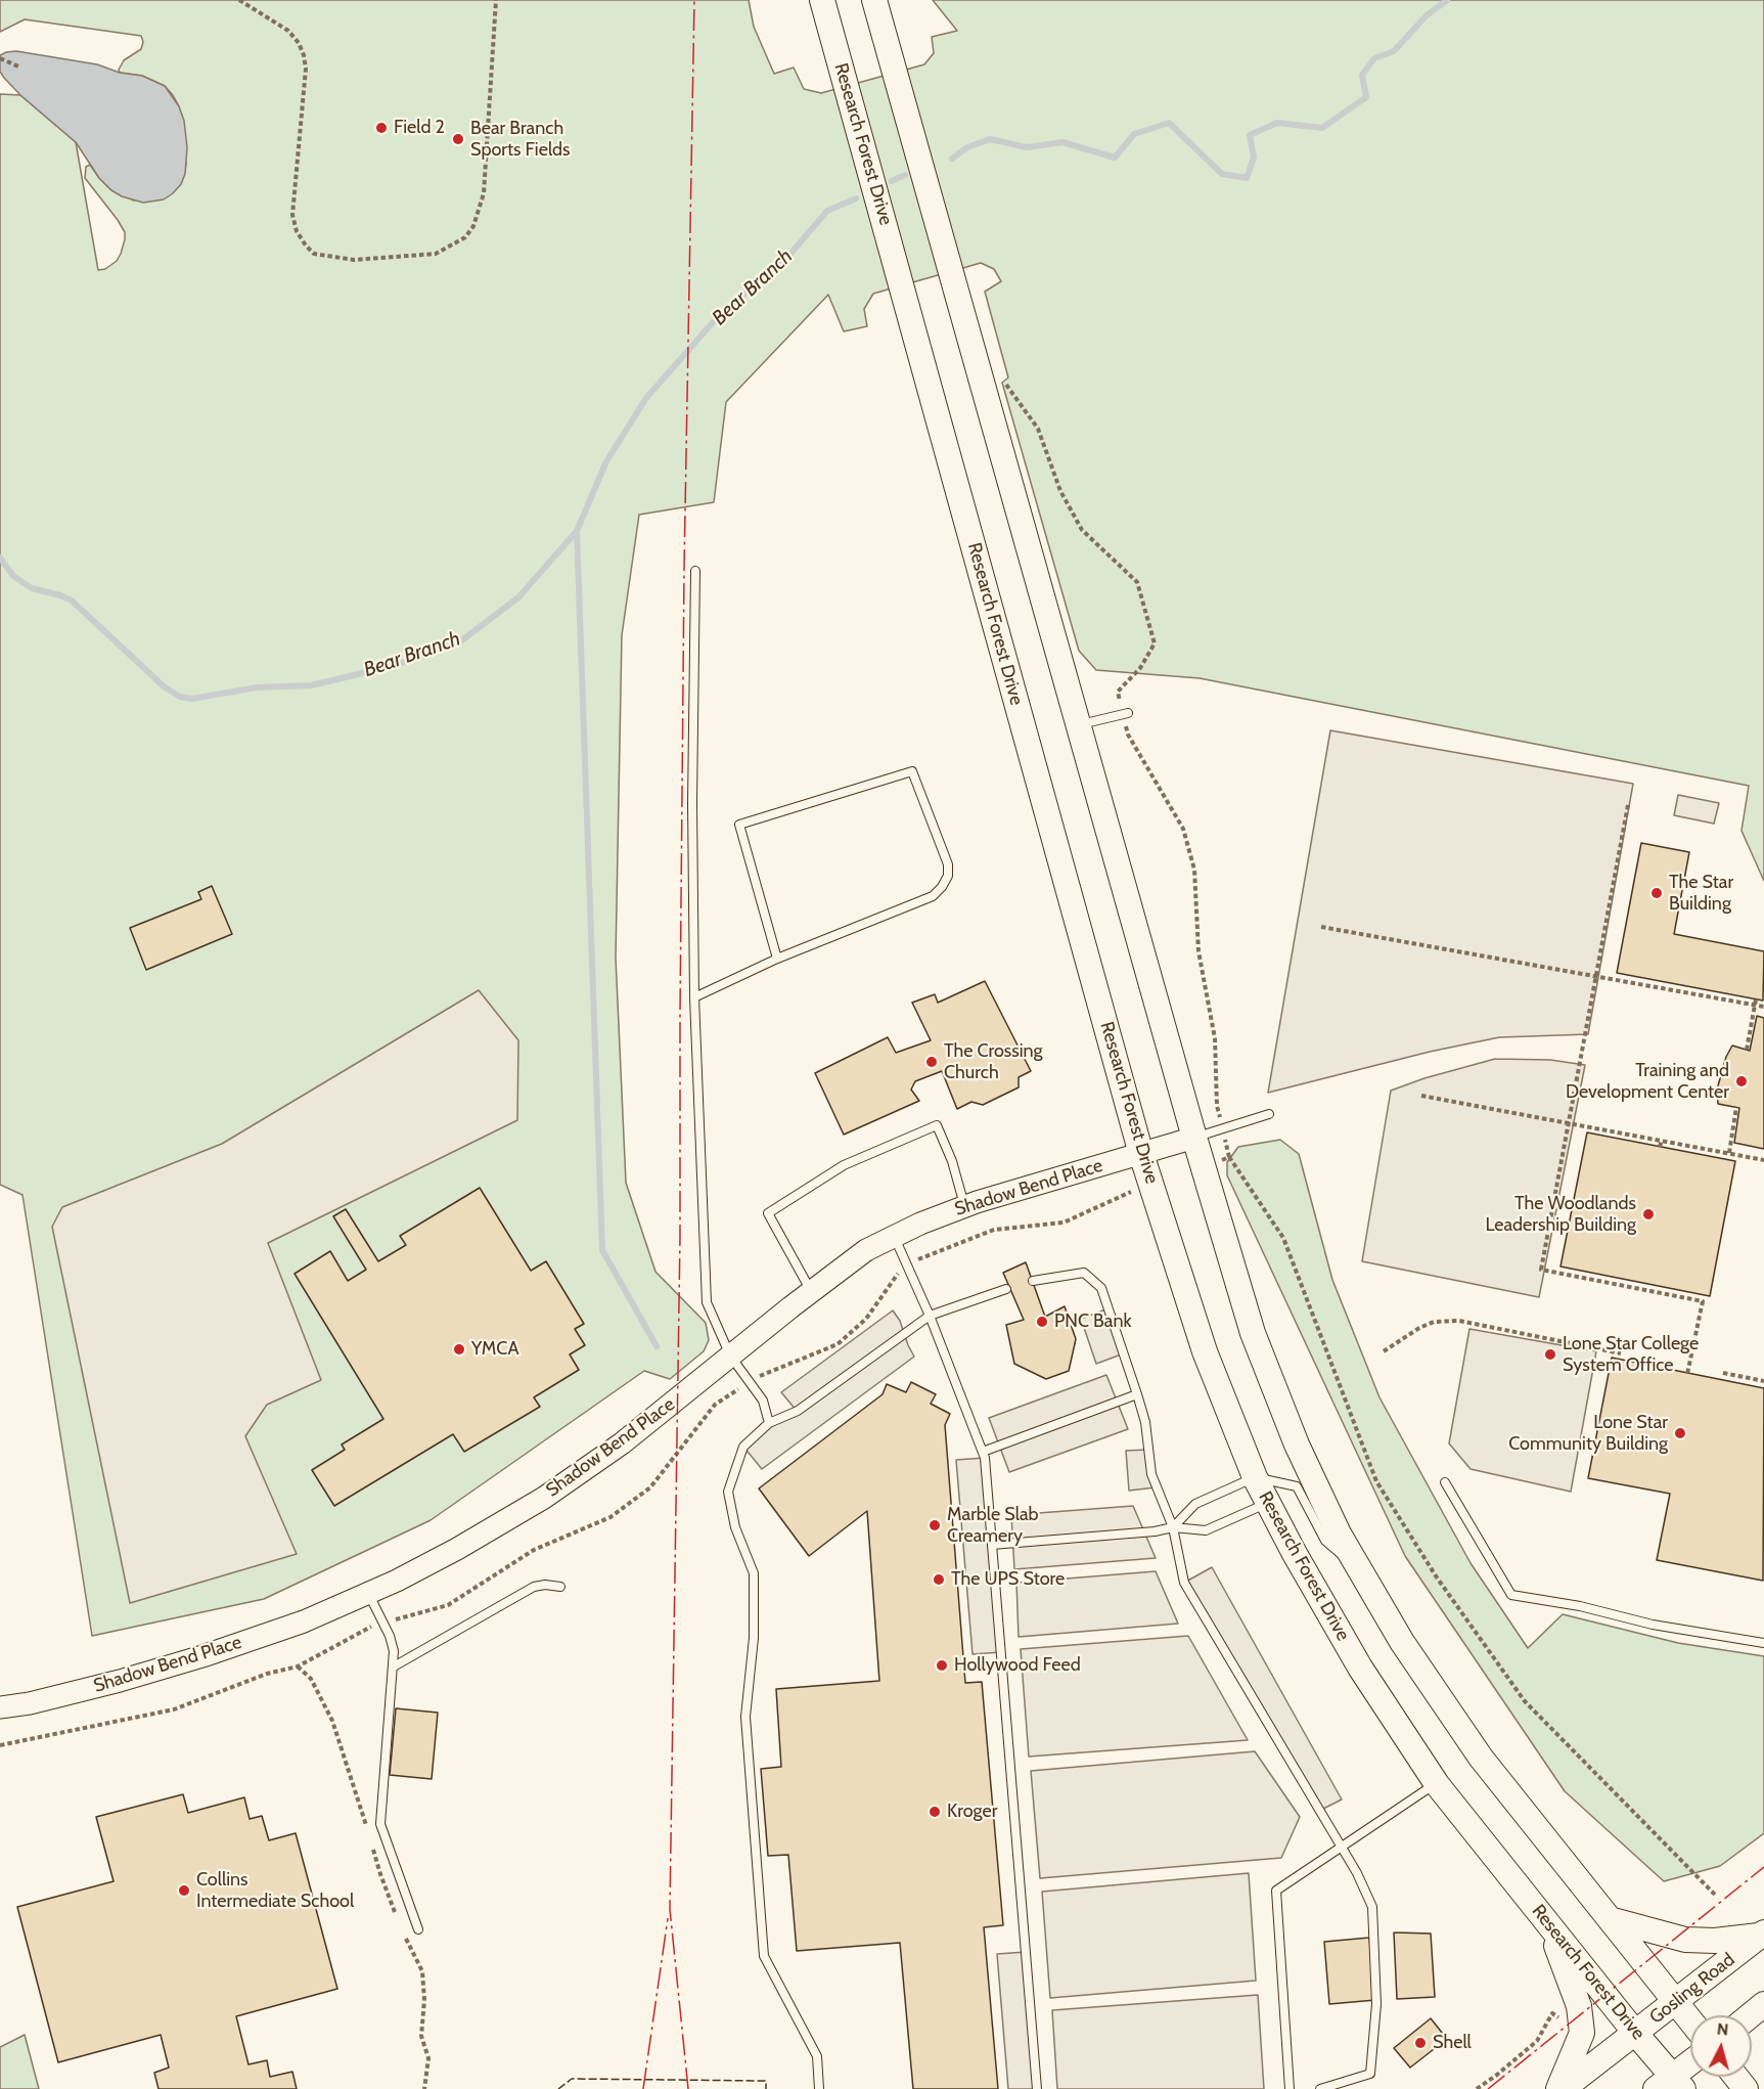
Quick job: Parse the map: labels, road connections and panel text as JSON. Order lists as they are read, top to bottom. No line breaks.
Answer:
{"streets":{"main road":["Research Forest Drive","Gosling Road"],"street":["Shadow Bend Place"]},"crossings":[["Research Forest Drive","Shadow Bend Place"],["Research Forest Drive","Gosling Road"]],"water":["Bear Branch"],"places":["Field 2","Bear Branch Sports Fields","The Star Building","The Crossing Church","Training and Development Center","The Woodlands Leadership Building","PNC Bank","YMCA","Lone Star College System Office","Lone Star Community Building","Marble Slab Creamery","The UPS Store","Hollywood Feed","Kroger","Collins Intermediate School","Shell"],"north":"top"}
